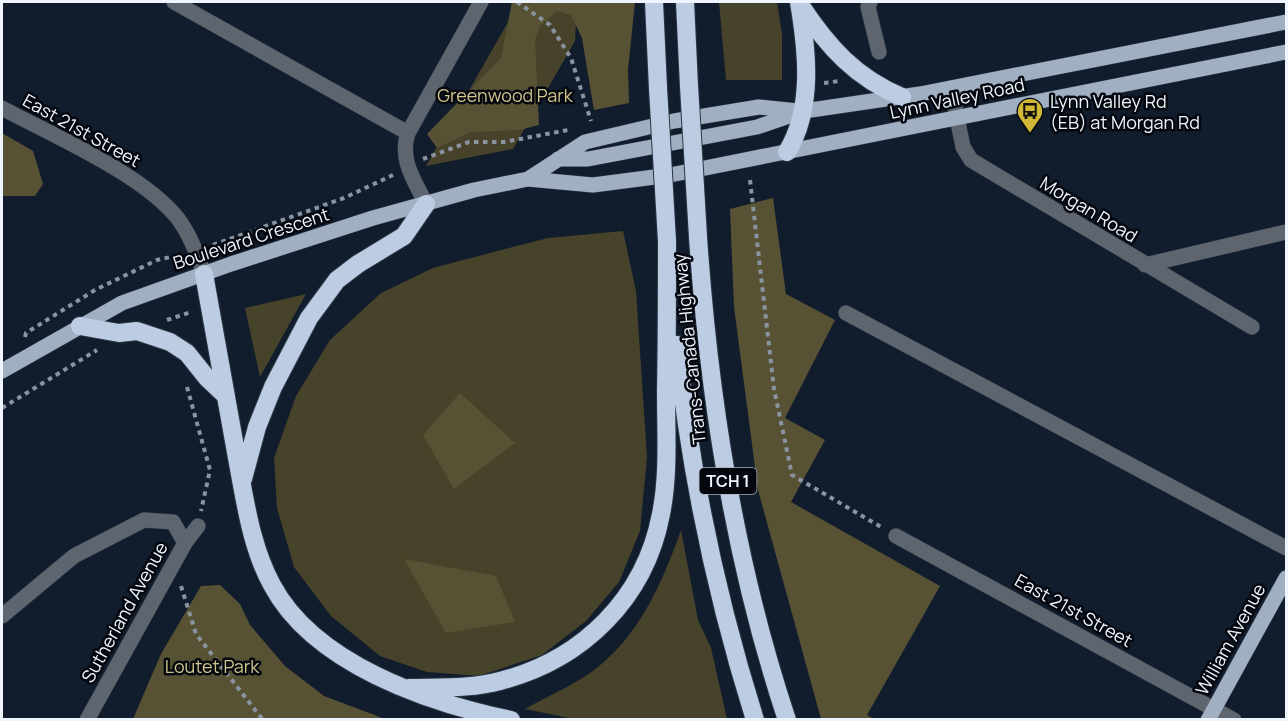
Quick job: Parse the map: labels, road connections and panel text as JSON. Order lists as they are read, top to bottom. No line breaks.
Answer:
{"streets":{"highway":["Trans-Canada Highway","TCH 1"],"main road":["Lynn Valley Road","Boulevard Crescent","William Avenue"],"street":["East 21st Street","Morgan Road","Sutherland Avenue"]},"crossings":[["Lynn Valley Road","Morgan Road"],["Lynn Valley Road","Boulevard Crescent"],["East 21st Street","Boulevard Crescent"],["East 21st Street","William Avenue"]],"parks":["Greenwood Park","Loutet Park"],"places":{"bus stop":["Lynn Valley Rd (EB) at Morgan Rd"]}}
